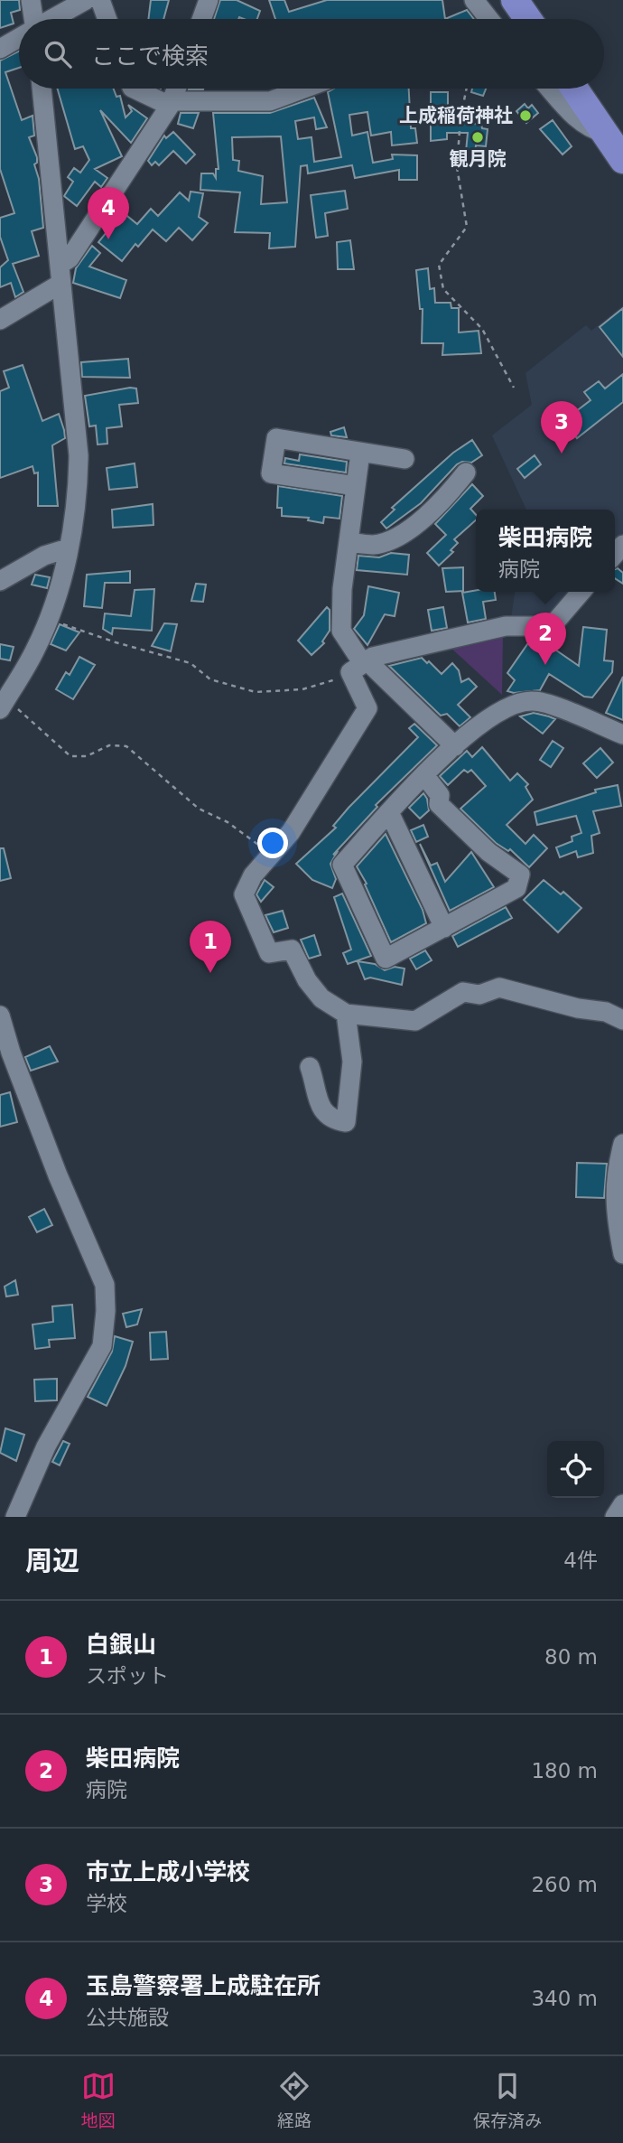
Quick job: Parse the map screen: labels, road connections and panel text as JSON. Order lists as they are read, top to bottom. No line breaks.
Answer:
{"places":["上成稲荷神社","観月院"],"page":{"search":"ここで検索","pins":["4","3","2","1"],"popup":["柴田病院","病院"],"heading":["周辺","4件"],"list":[{"mark":"1","name":"白銀山","note":"スポット","value":"80 m"},{"mark":"2","name":"柴田病院","note":"病院","value":"180 m"},{"mark":"3","name":"市立上成小学校","note":"学校","value":"260 m"},{"mark":"4","name":"玉島警察署上成駐在所","note":"公共施設","value":"340 m"}],"nav":["地図","経路","保存済み"]}}
